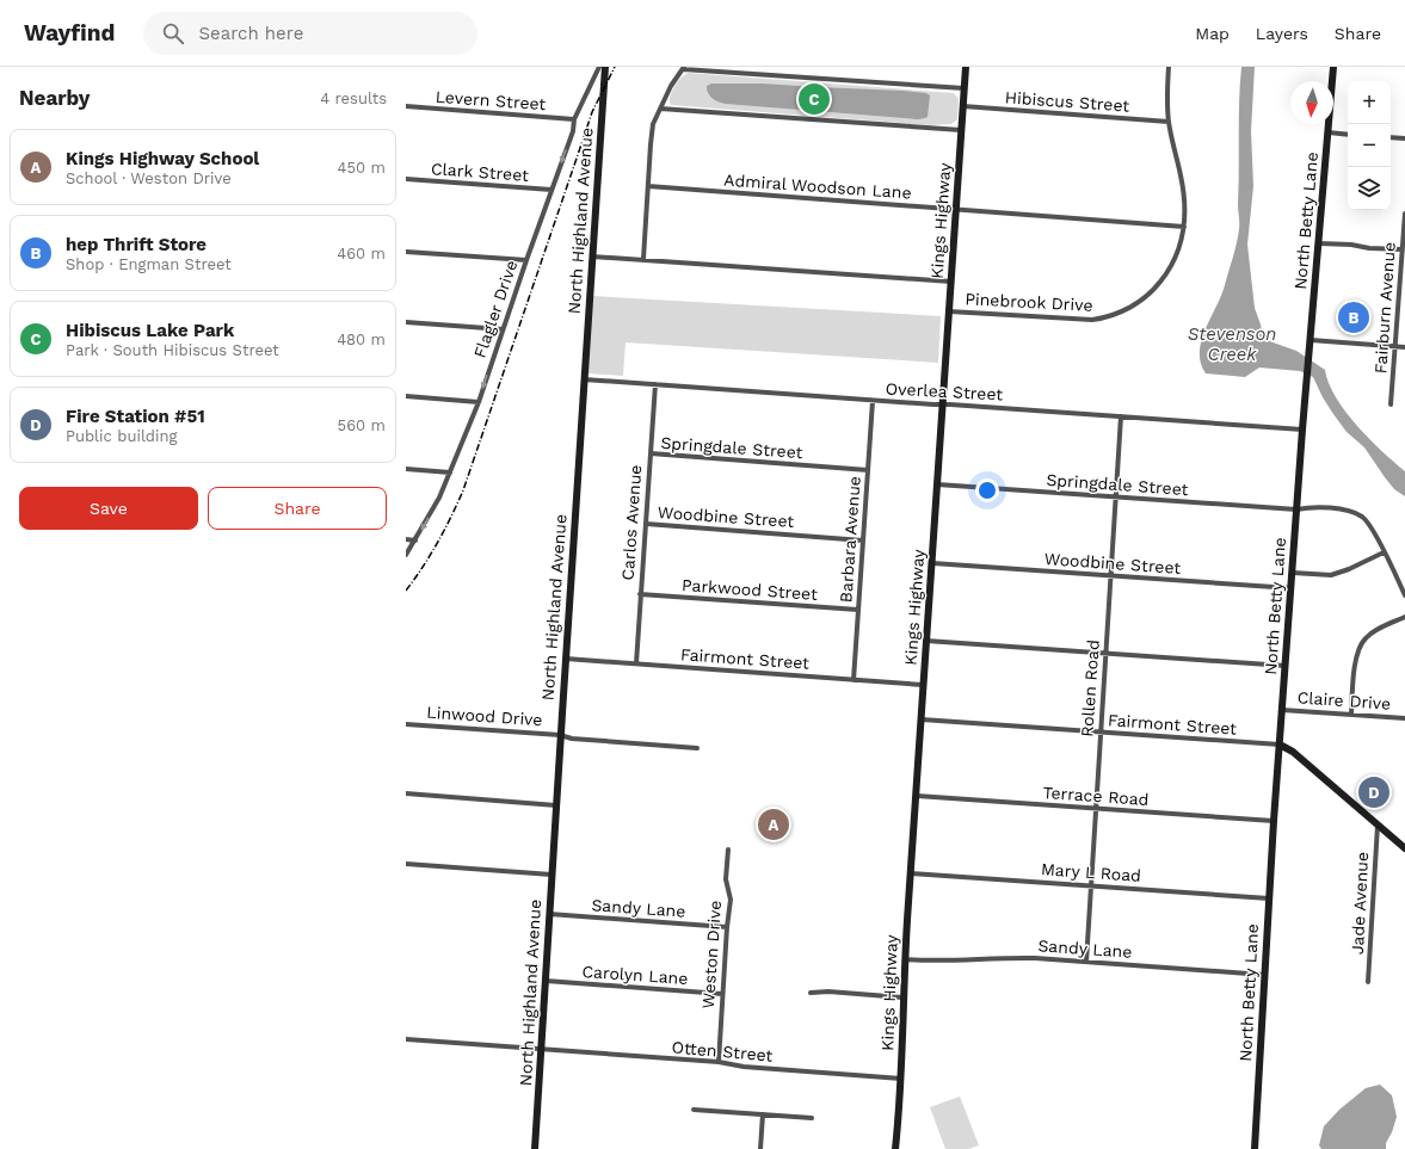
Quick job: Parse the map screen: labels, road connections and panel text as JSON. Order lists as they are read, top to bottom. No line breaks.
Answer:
{"streets":{"street":["Levern Street","Hibiscus Street","Clark Street","Admiral Woodson Lane","North Highland Avenue","Kings Highway","North Betty Lane","Pinebrook Drive","Fairburn Avenue","Flagler Drive","Overlea Street","Springdale Street","Woodbine Street","Carlos Avenue","Barbara Avenue","Parkwood Street","Fairmont Street","Rollen Road","Claire Drive","Linwood Drive","Terrace Road","Mary L Road","Jade Avenue","Sandy Lane","Weston Drive","Carolyn Lane","Otten Street"]},"crossings":[["Levern Street","Flagler Drive"],["Hibiscus Street","Kings Highway"],["Hibiscus Street","Pinebrook Drive"],["Clark Street","Flagler Drive"],["Admiral Woodson Lane","Kings Highway"],["Admiral Woodson Lane","Pinebrook Drive"],["North Highland Avenue","Pinebrook Drive"],["North Highland Avenue","Overlea Street"],["North Highland Avenue","Fairmont Street"],["North Highland Avenue","Linwood Drive"],["North Highland Avenue","Sandy Lane"],["North Highland Avenue","Carolyn Lane"],["North Highland Avenue","Otten Street"],["Kings Highway","Pinebrook Drive"],["Kings Highway","Overlea Street"],["Kings Highway","Springdale Street"],["Kings Highway","Woodbine Street"],["Kings Highway","Fairmont Street"],["Kings Highway","Terrace Road"],["Kings Highway","Mary L Road"],["Kings Highway","Sandy Lane"],["Kings Highway","Otten Street"],["North Betty Lane","Overlea Street"],["North Betty Lane","Springdale Street"],["North Betty Lane","Woodbine Street"],["North Betty Lane","Fairmont Street"],["North Betty Lane","Claire Drive"],["North Betty Lane","Terrace Road"],["North Betty Lane","Mary L Road"],["North Betty Lane","Sandy Lane"],["Overlea Street","Carlos Avenue"],["Overlea Street","Barbara Avenue"],["Overlea Street","Rollen Road"],["Springdale Street","Carlos Avenue"],["Springdale Street","Barbara Avenue"],["Springdale Street","Rollen Road"],["Woodbine Street","Carlos Avenue"],["Woodbine Street","Barbara Avenue"],["Woodbine Street","Rollen Road"],["Carlos Avenue","Parkwood Street"],["Carlos Avenue","Fairmont Street"],["Barbara Avenue","Parkwood Street"],["Barbara Avenue","Fairmont Street"],["Fairmont Street","Rollen Road"],["Rollen Road","Terrace Road"],["Rollen Road","Mary L Road"],["Rollen Road","Sandy Lane"],["Sandy Lane","Weston Drive"],["Weston Drive","Carolyn Lane"],["Weston Drive","Otten Street"]],"one_way":["Flagler Drive"],"water":["Stevenson Creek"],"north":"bottom","page":{"header":"Wayfind","search":"Search here","nav":["Map","Layers","Share"],"heading":["Nearby","4 results"],"map_buttons":["+","−"],"pins":["C","B","D","A"],"list":[{"mark":"A","name":"Kings Highway School","note":"School · Weston Drive","value":"450 m"},{"mark":"B","name":"hep Thrift Store","note":"Shop · Engman Street","value":"460 m"},{"mark":"C","name":"Hibiscus Lake Park","note":"Park · South Hibiscus Street","value":"480 m"},{"mark":"D","name":"Fire Station #51","note":"Public building","value":"560 m"}],"buttons":["Save","Share"]}}
